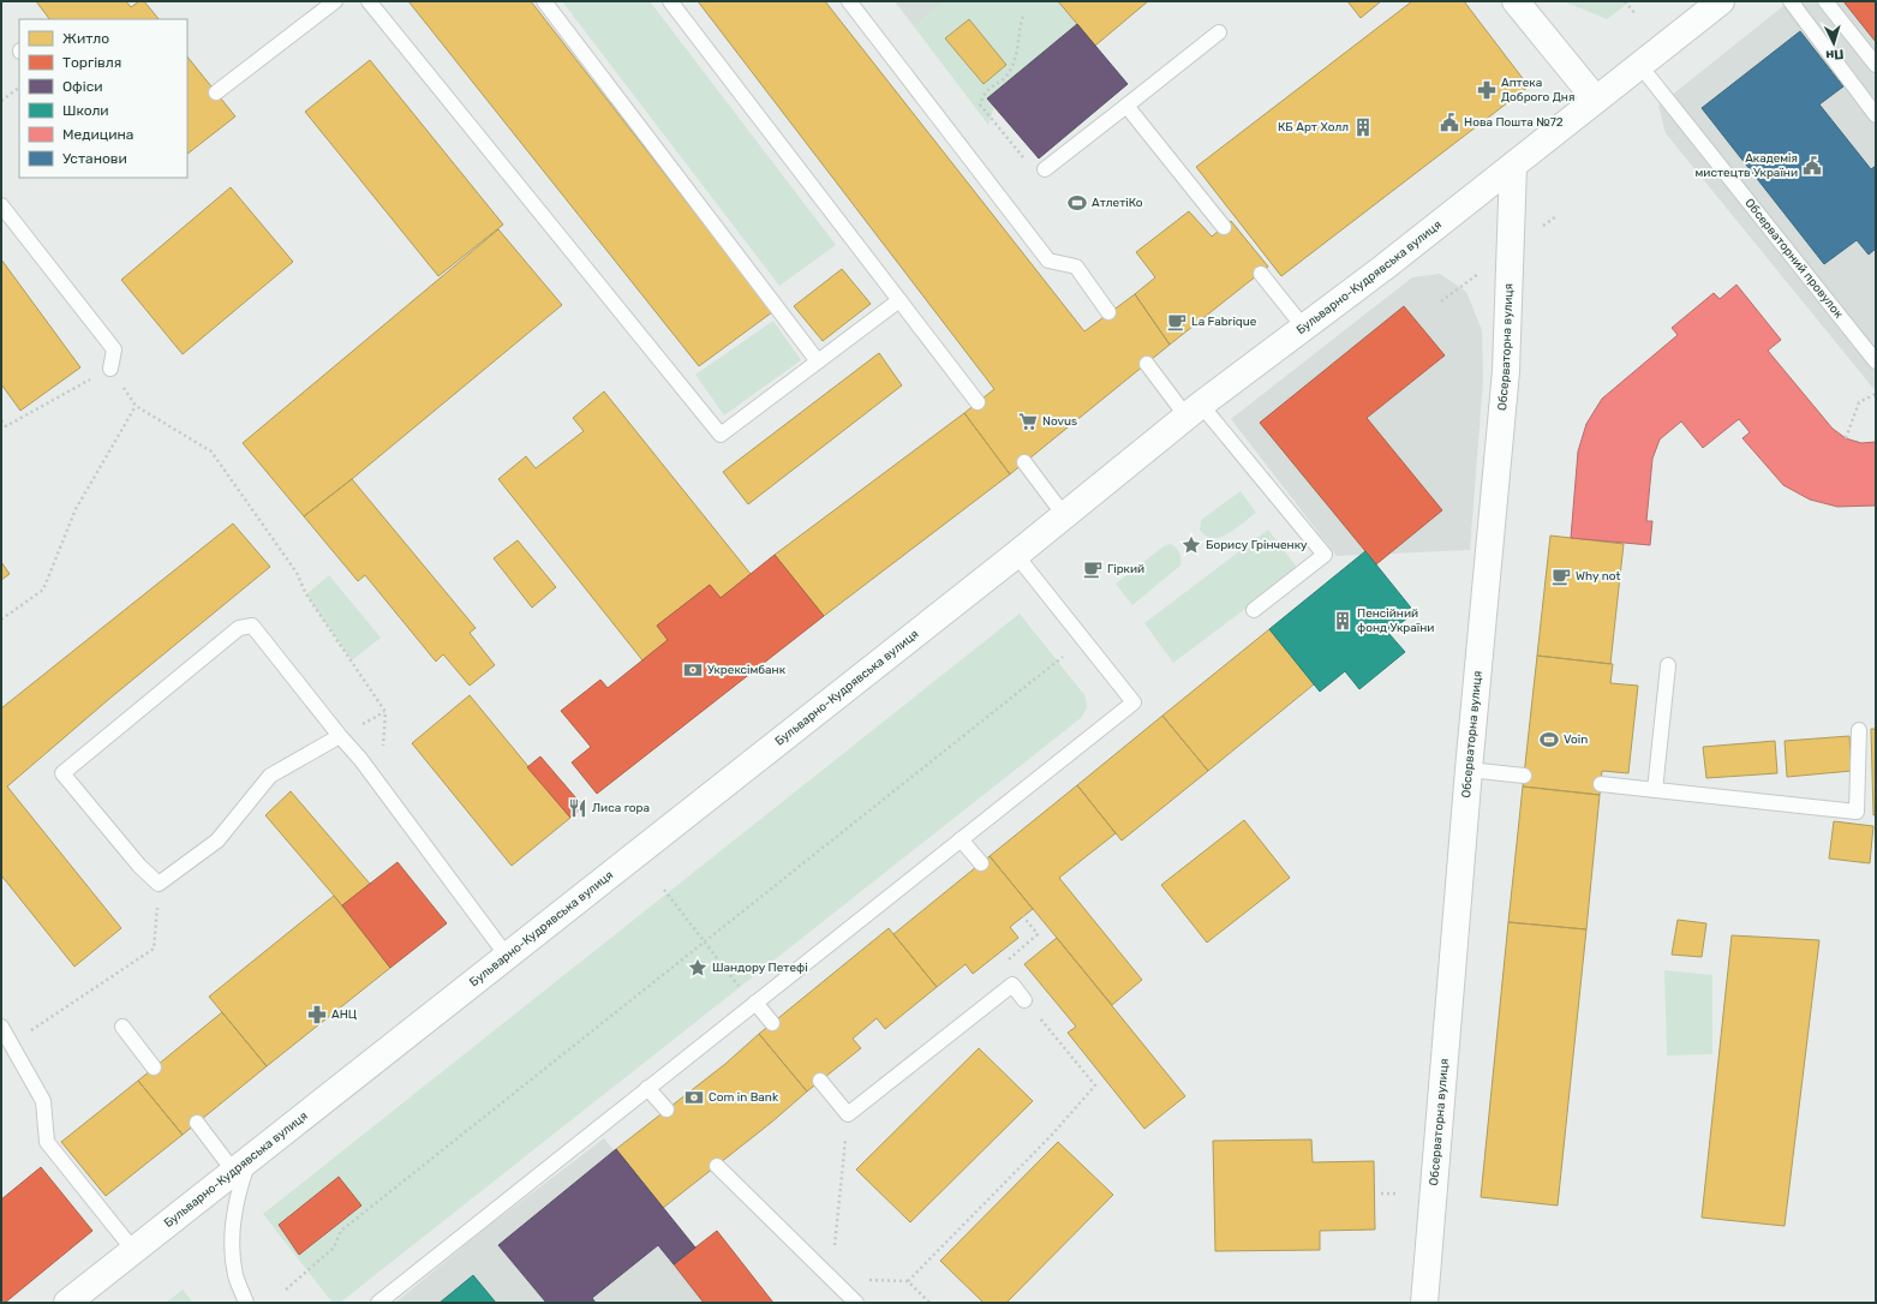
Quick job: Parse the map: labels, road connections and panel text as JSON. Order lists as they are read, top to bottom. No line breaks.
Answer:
{"streets":{"main road":["Бульварно-Кудрявська вулиця","Обсерваторна вулиця"],"lane":["Обсерваторний провулок"]},"crossings":[["Обсерваторний провулок","Бульварно-Кудрявська вулиця"],["Бульварно-Кудрявська вулиця","Обсерваторна вулиця"]],"places":{"pharmacy":["Аптека Доброго Дня","АНЦ"],"public building":["Нова Пошта №72","Академія мистецтв України"],"building":["КБ Арт Холл","Пенсійний фонд України"],"sports":["АтлетіКо","Voin"],"cafe":["La Fabrique","Гіркий","Why not"],"supermarket":["Novus"],"place":["Борису Грінченку","Шандору Петефі"],"bank":["Укрексімбанк","Com in Bank"],"restaurant":["Лиса гора"]},"legend":["Житло","Торгівля","Офіси","Школи","Медицина","Установи"],"north":"bottom"}
